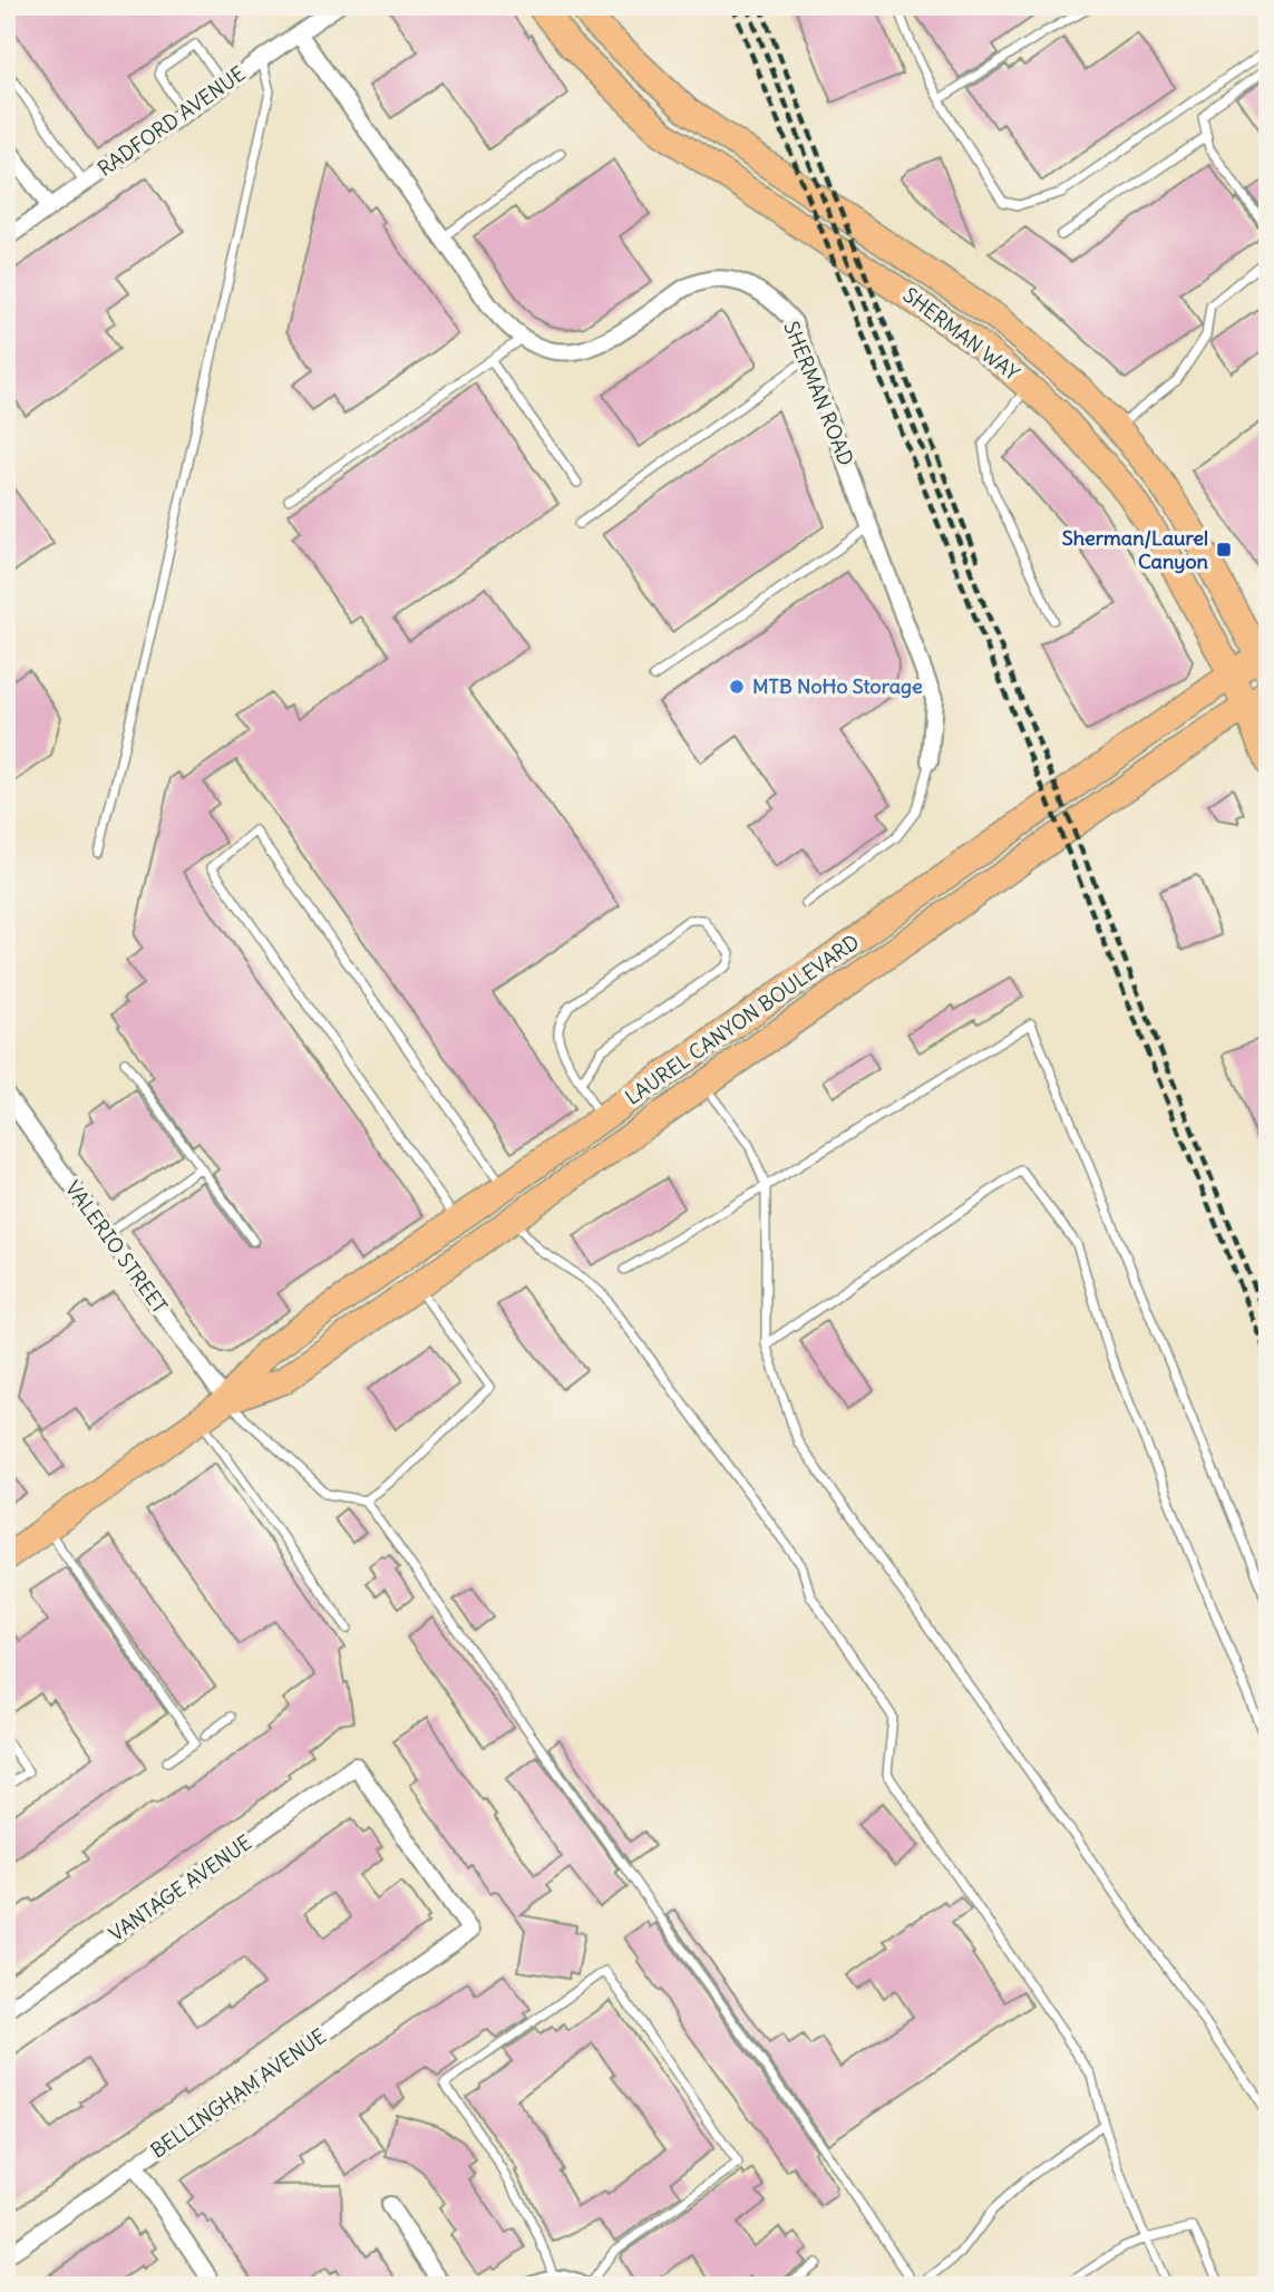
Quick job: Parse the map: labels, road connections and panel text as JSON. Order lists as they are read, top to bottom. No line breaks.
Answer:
{"streets":{"main road":["SHERMAN WAY","LAUREL CANYON BOULEVARD"],"street":["RADFORD AVENUE","SHERMAN ROAD","VALERIO STREET","VANTAGE AVENUE","BELLINGHAM AVENUE"]},"crossings":[["RADFORD AVENUE","SHERMAN ROAD"],["SHERMAN WAY","LAUREL CANYON BOULEVARD"],["LAUREL CANYON BOULEVARD","VALERIO STREET"],["VANTAGE AVENUE","BELLINGHAM AVENUE"]],"places":{"transit":["Sherman/Laurel Canyon"],"other":["MTB NoHo Storage"]}}
